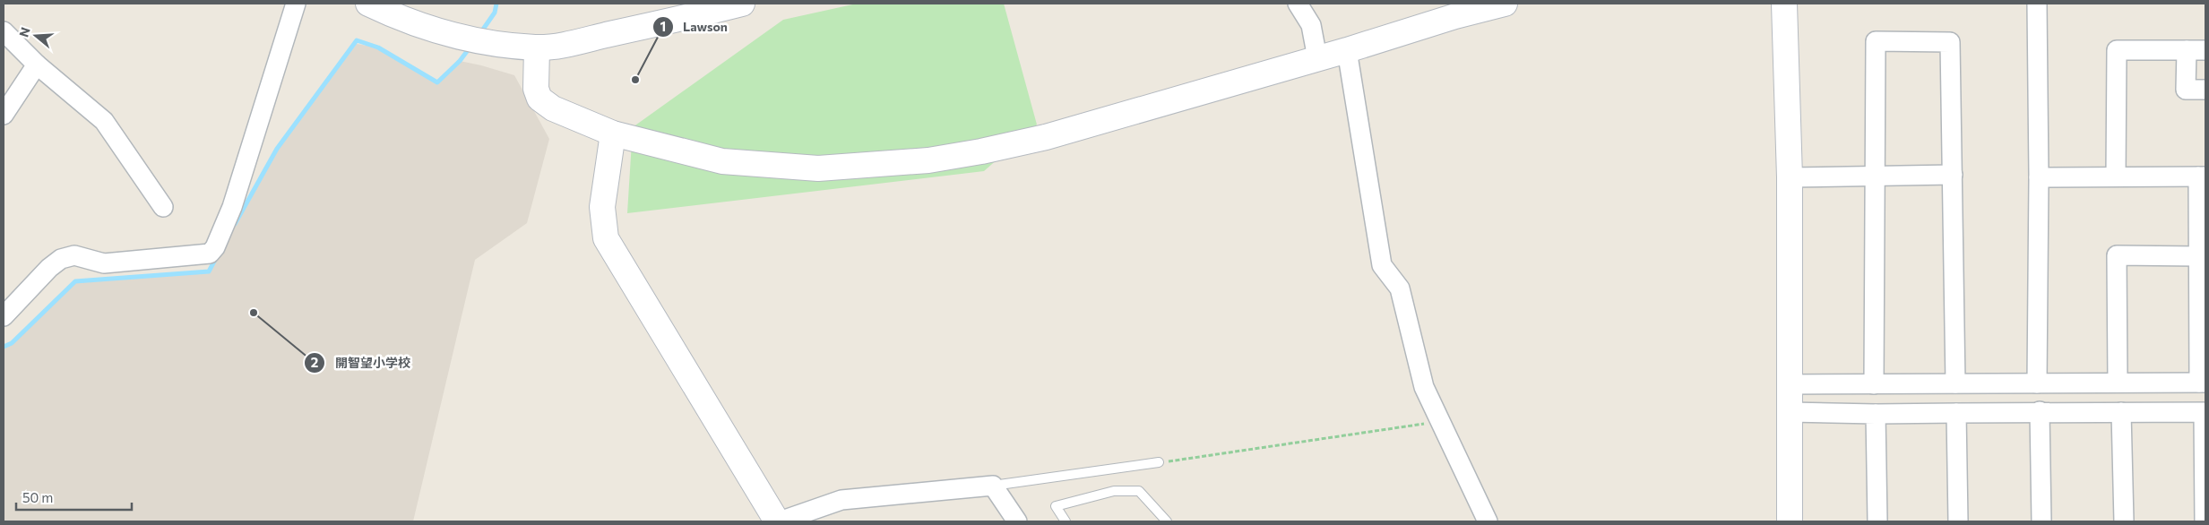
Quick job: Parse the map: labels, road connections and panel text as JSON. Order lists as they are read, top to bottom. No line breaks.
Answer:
{"places":["Lawson","開智望小学校"],"scale_bar":"50 m","north":"left"}
